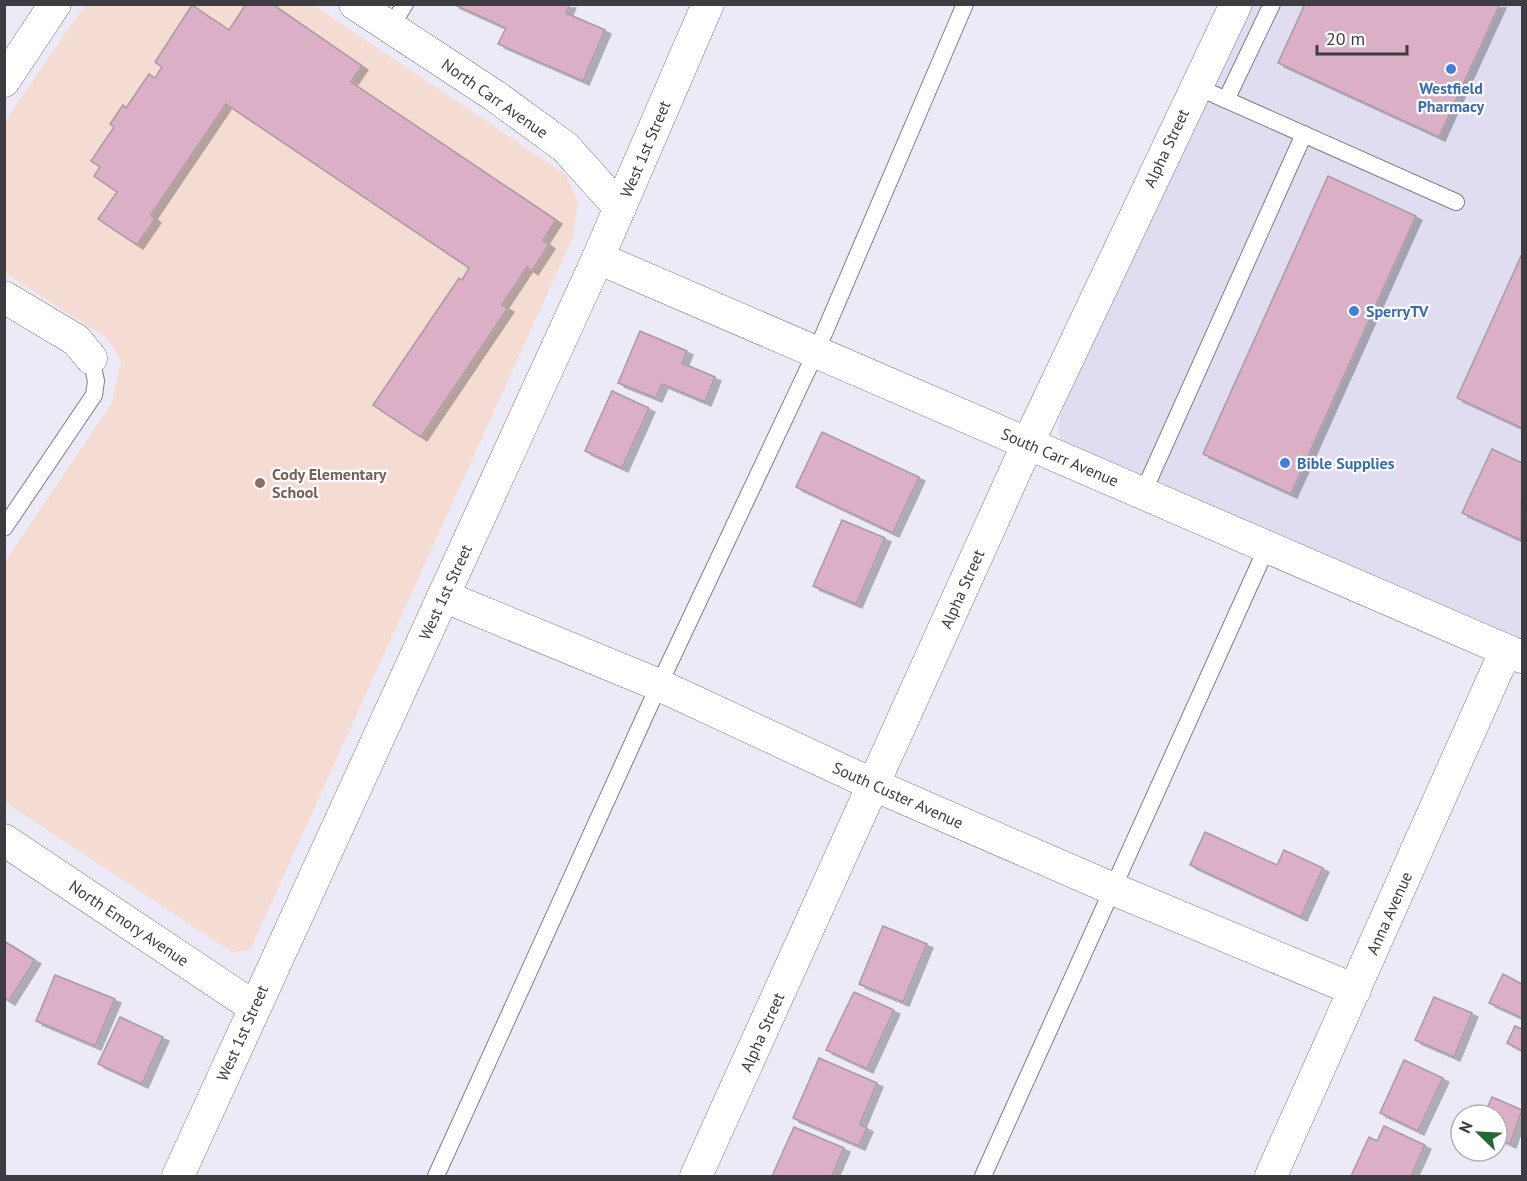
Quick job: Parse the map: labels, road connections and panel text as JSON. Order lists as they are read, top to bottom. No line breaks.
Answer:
{"streets":{"street":["North Carr Avenue","Alpha Street","West 1st Street","South Carr Avenue","South Custer Avenue","Anna Avenue","North Emory Avenue"]},"crossings":[["North Carr Avenue","West 1st Street"],["Alpha Street","South Carr Avenue"],["Alpha Street","South Custer Avenue"],["West 1st Street","South Carr Avenue"],["West 1st Street","South Custer Avenue"],["West 1st Street","North Emory Avenue"],["South Carr Avenue","Anna Avenue"],["South Custer Avenue","Anna Avenue"]],"places":["Westfield Pharmacy","SperryTV","Bible Supplies","Cody Elementary School"],"scale_bar":"20 m","north":"top left"}
